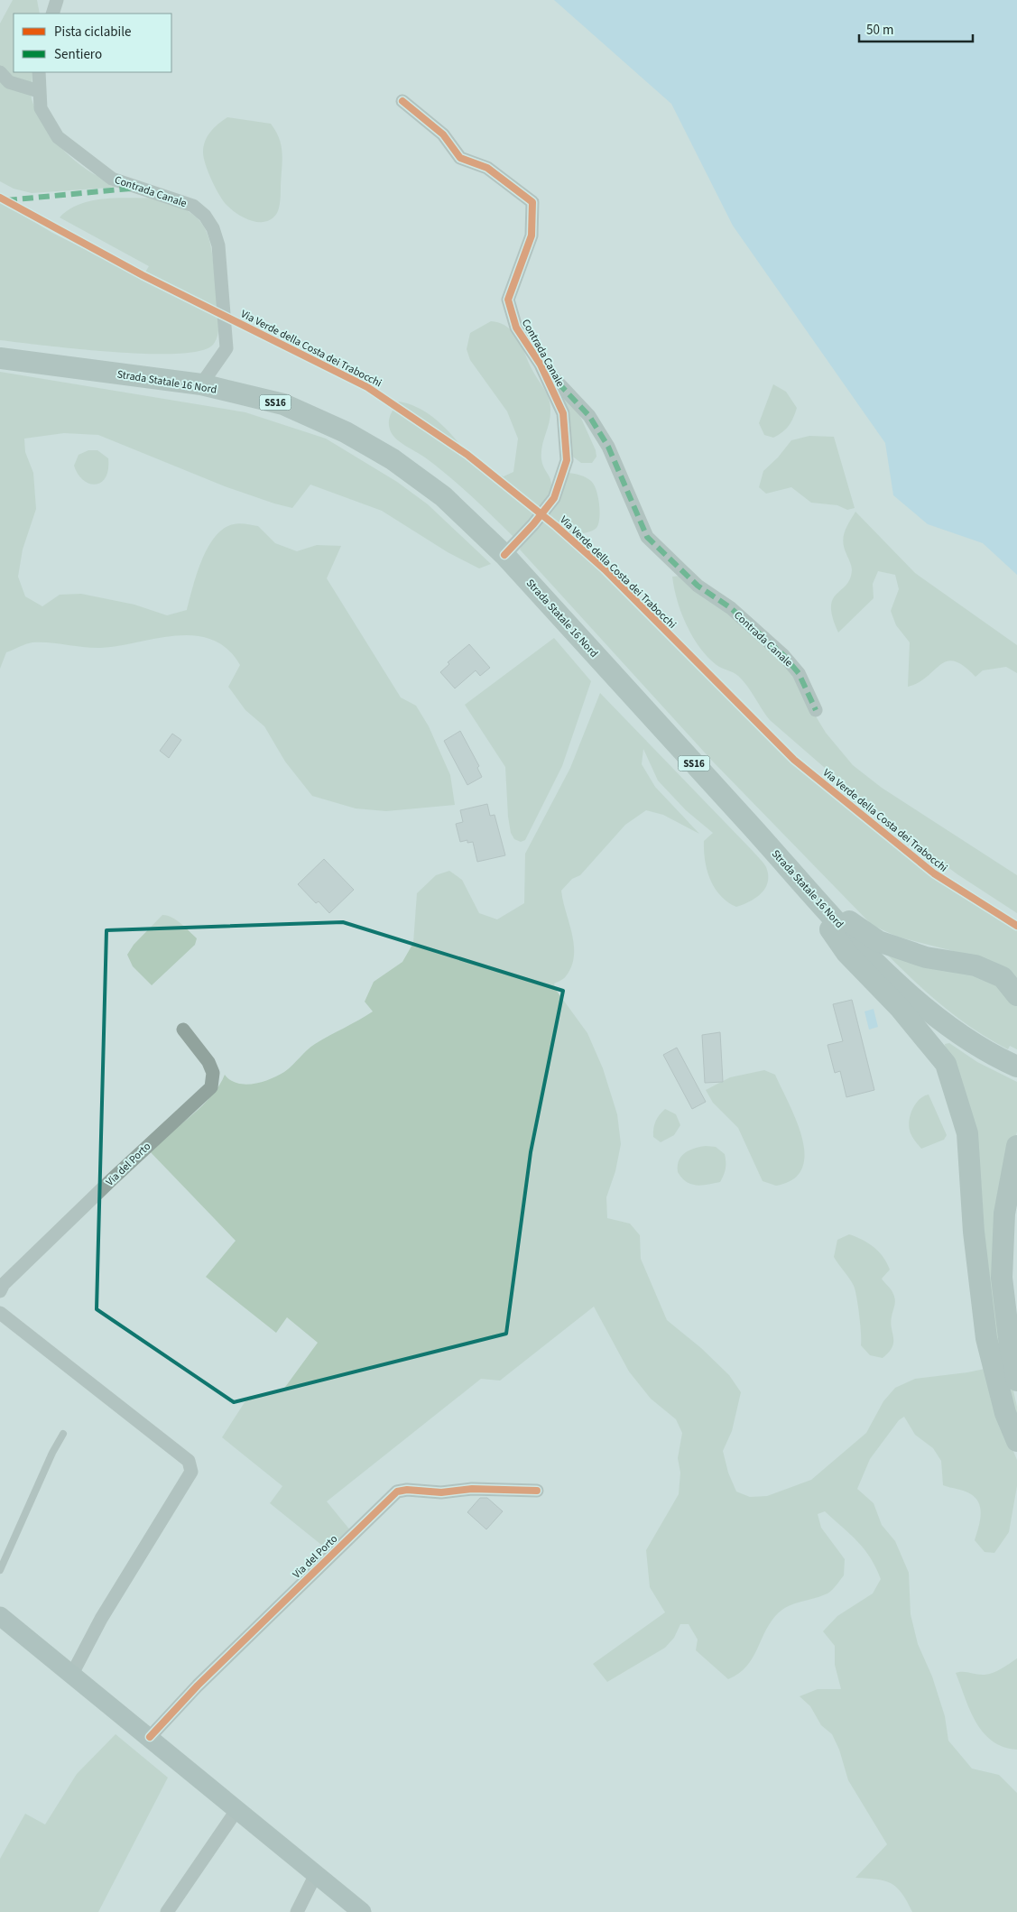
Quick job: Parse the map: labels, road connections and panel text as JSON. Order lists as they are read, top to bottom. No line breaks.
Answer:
{"streets":{"main road":["Strada Statale 16 Nord","SS16"],"street":["Contrada Canale","Via del Porto"],"cycle path":["Via Verde della Costa dei Trabocchi"]},"crossings":[["Contrada Canale","Strada Statale 16 Nord"]],"legend":["Pista ciclabile","Sentiero"],"scale_bar":"50 m"}
